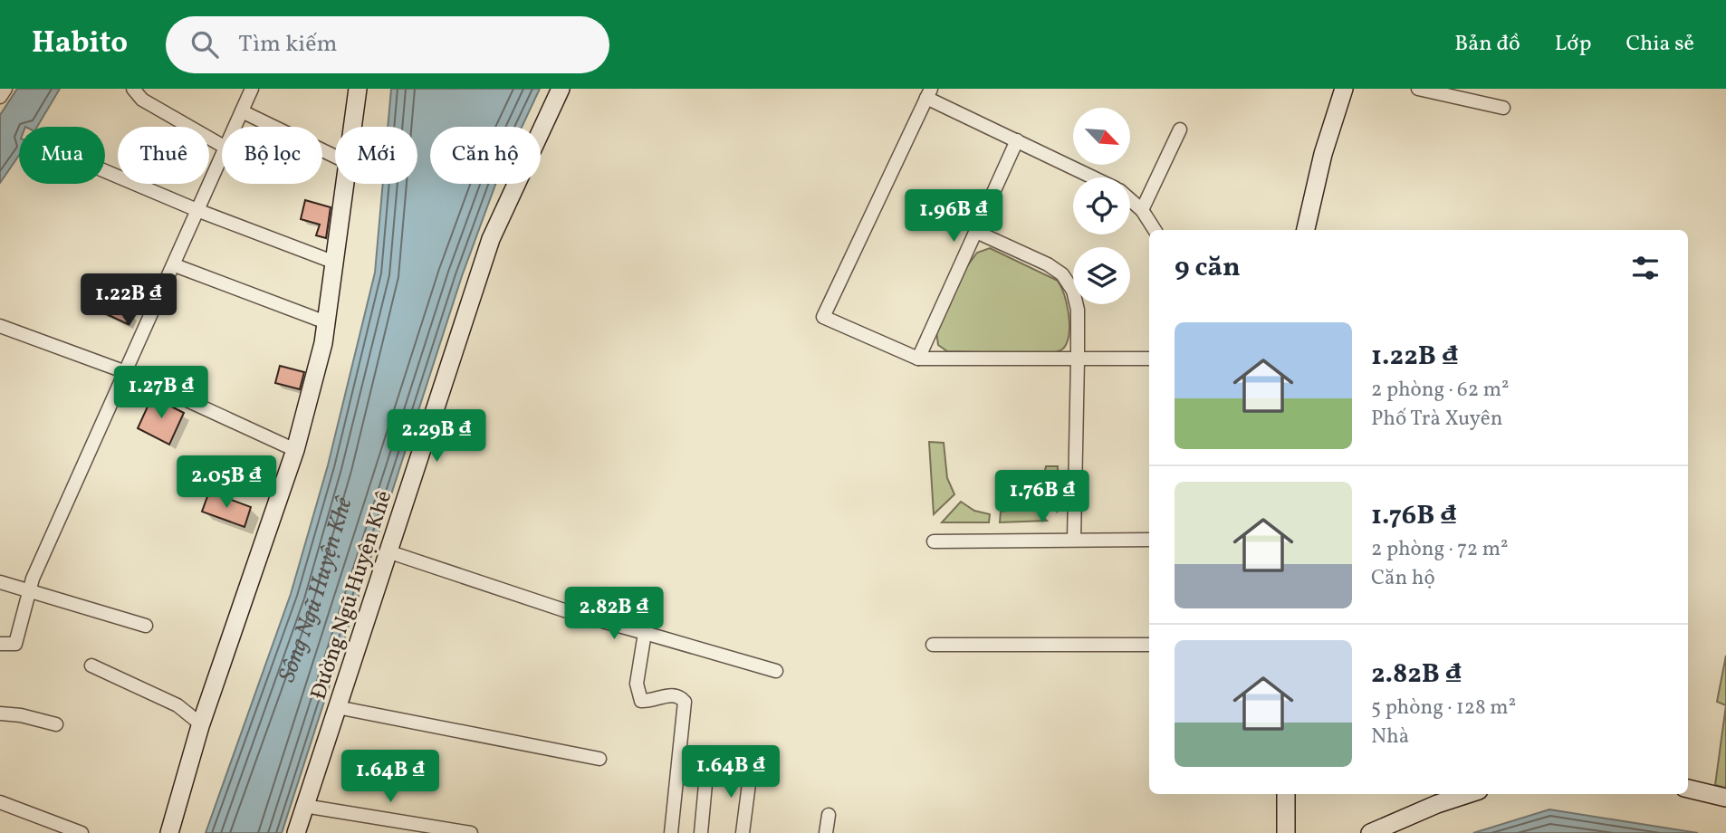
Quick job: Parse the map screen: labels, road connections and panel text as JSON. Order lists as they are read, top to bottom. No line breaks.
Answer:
{"streets":{"street":["Đường Ngũ Huyện Khê"]},"water":["Sông Ngũ Huyện Khê"],"north":"bottom right","page":{"header":"Habito","search":"Tìm kiếm","nav":["Bản đồ","Lớp","Chia sẻ"],"chip":["Mua","Thuê","Bộ lọc","Mới","Căn hộ"],"price":["1.96B ₫","1.22B ₫","1.27B ₫","2.29B ₫","2.05B ₫","1.76B ₫","2.82B ₫","1.64B ₫","1.64B ₫"],"heading":"9 căn","list":[{"name":"1.22B ₫","note":"2 phòng · 62 m² · Phố Trà Xuyên"},{"name":"1.76B ₫","note":"2 phòng · 72 m² · Căn hộ"},{"name":"2.82B ₫","note":"5 phòng · 128 m² · Nhà"}]}}
